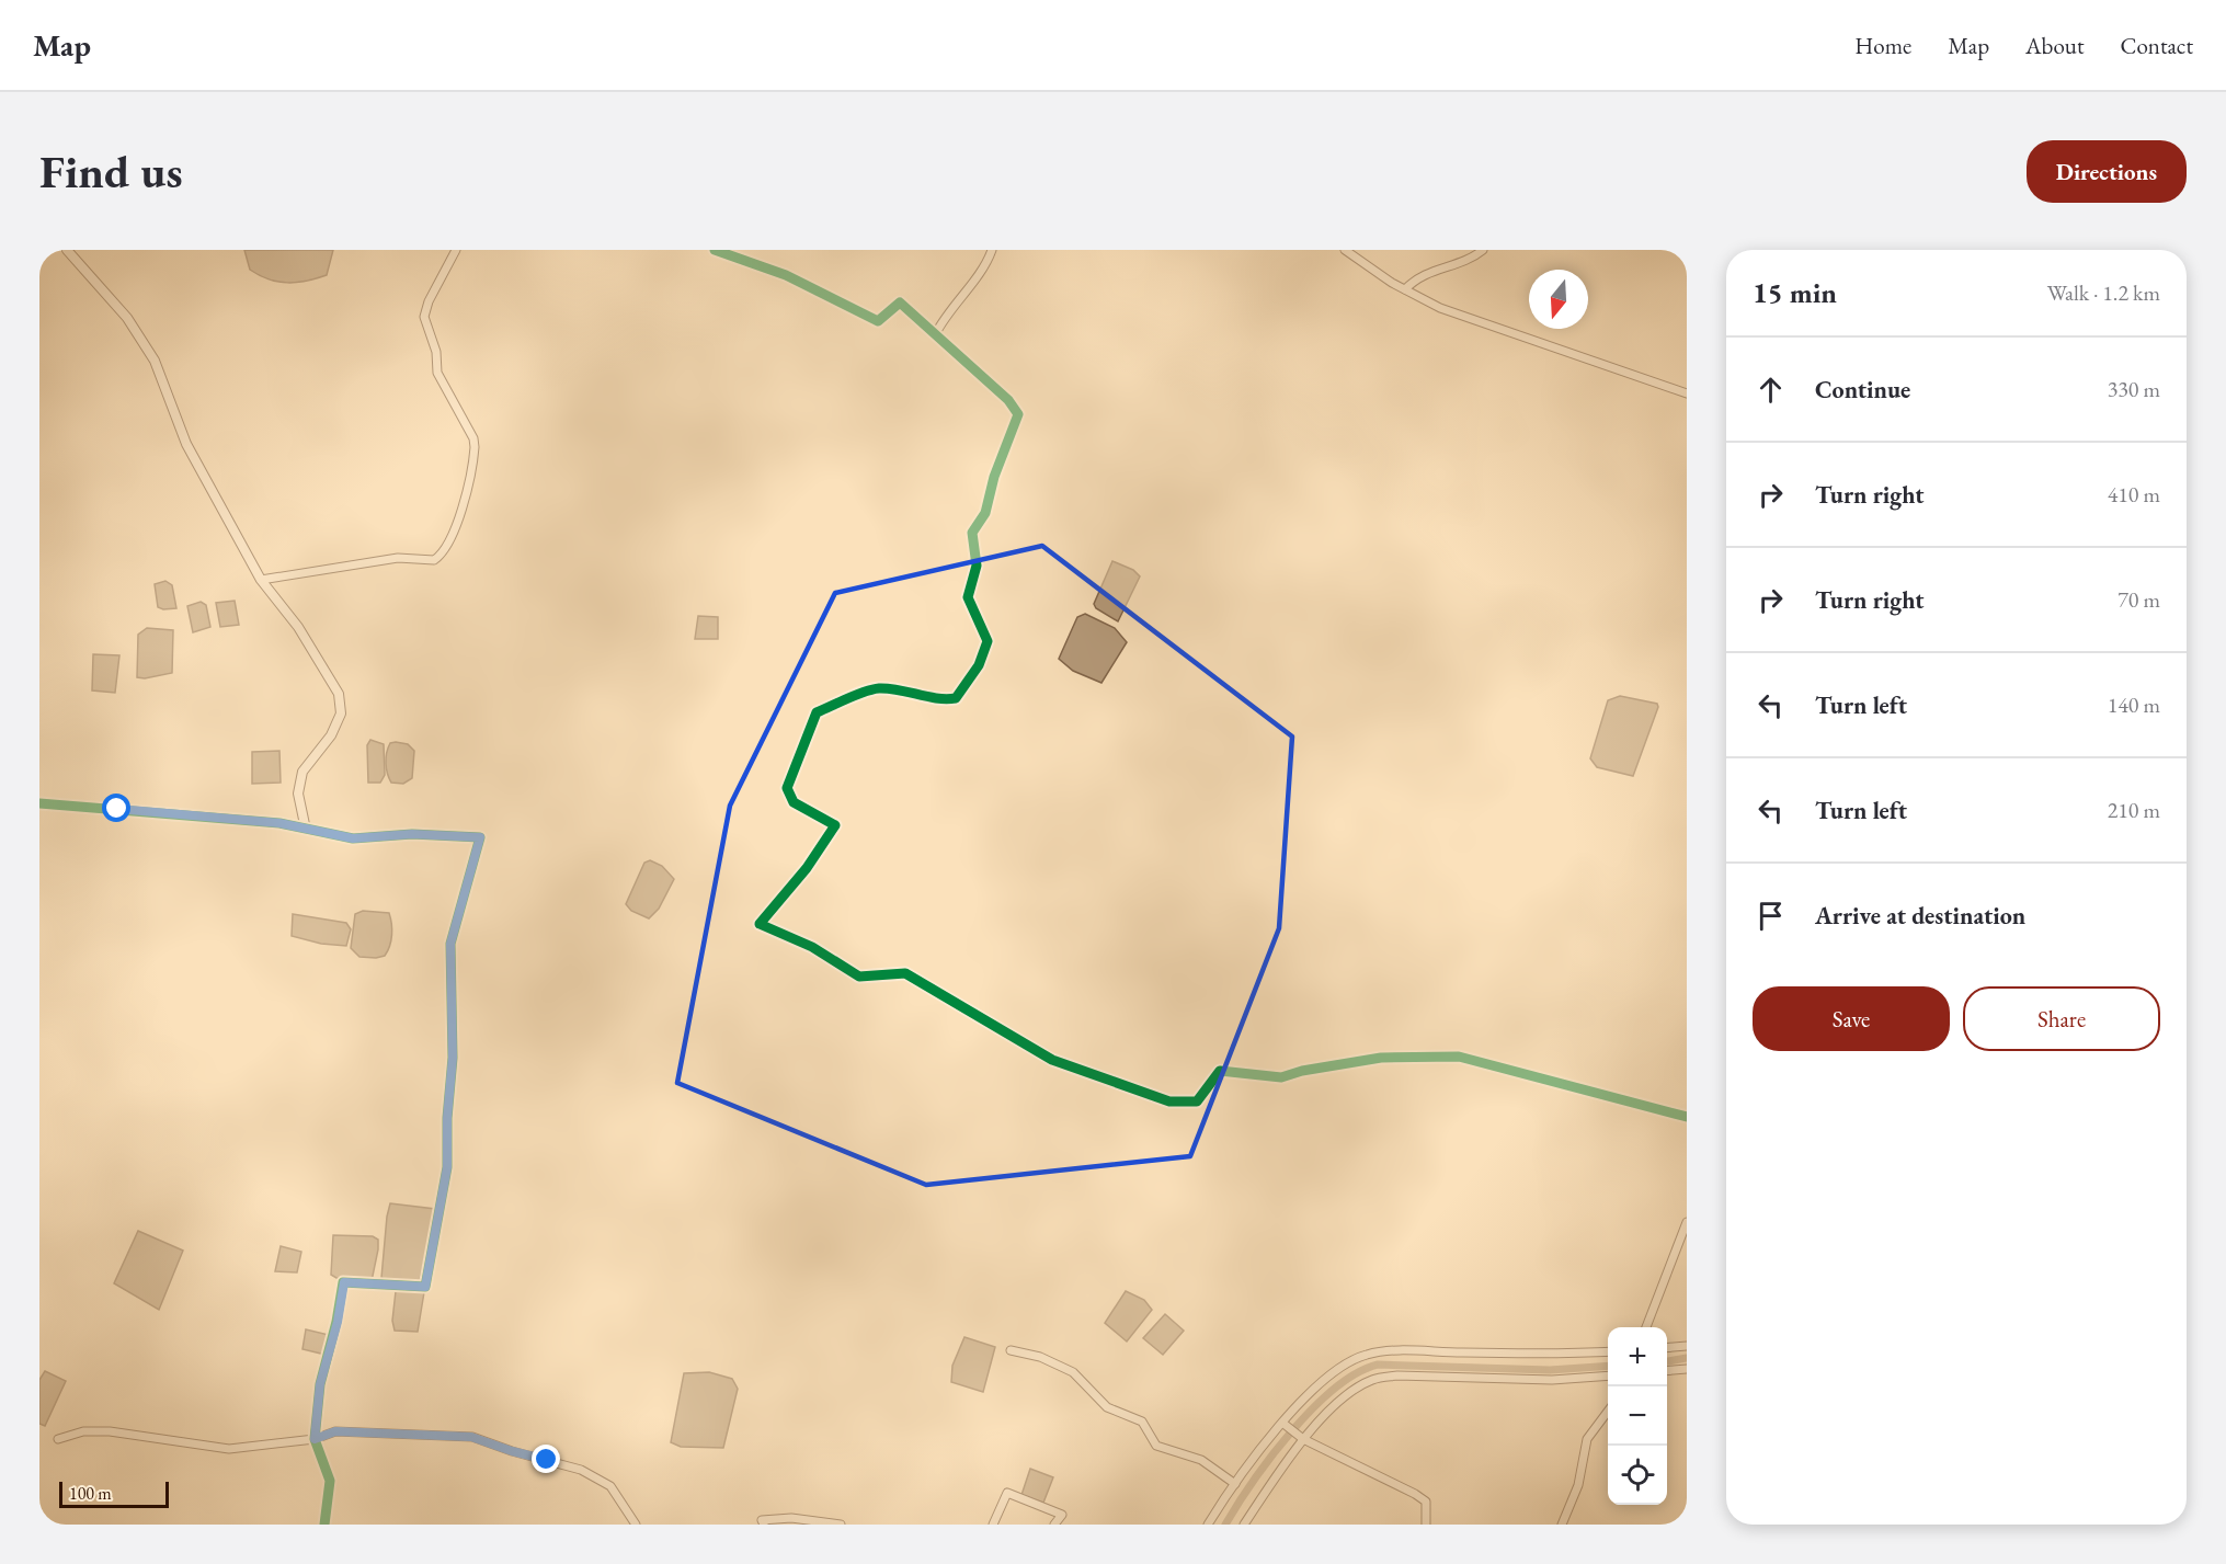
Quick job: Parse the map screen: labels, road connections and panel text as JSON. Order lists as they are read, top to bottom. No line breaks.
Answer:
{"scale_bar":"100 m","north":"bottom","page":{"header":"Map","nav":["Home","Map","About","Contact"],"buttons":["Directions",["Save","Share"]],"title":"Find us","heading":["15 min","Walk · 1.2 km"],"list":[["Continue","330 m"],["Turn right","410 m"],["Turn right","70 m"],["Turn left","140 m"],["Turn left","210 m"],"Arrive at destination"],"map_buttons":["+","−"],"scale":"100 m"}}
